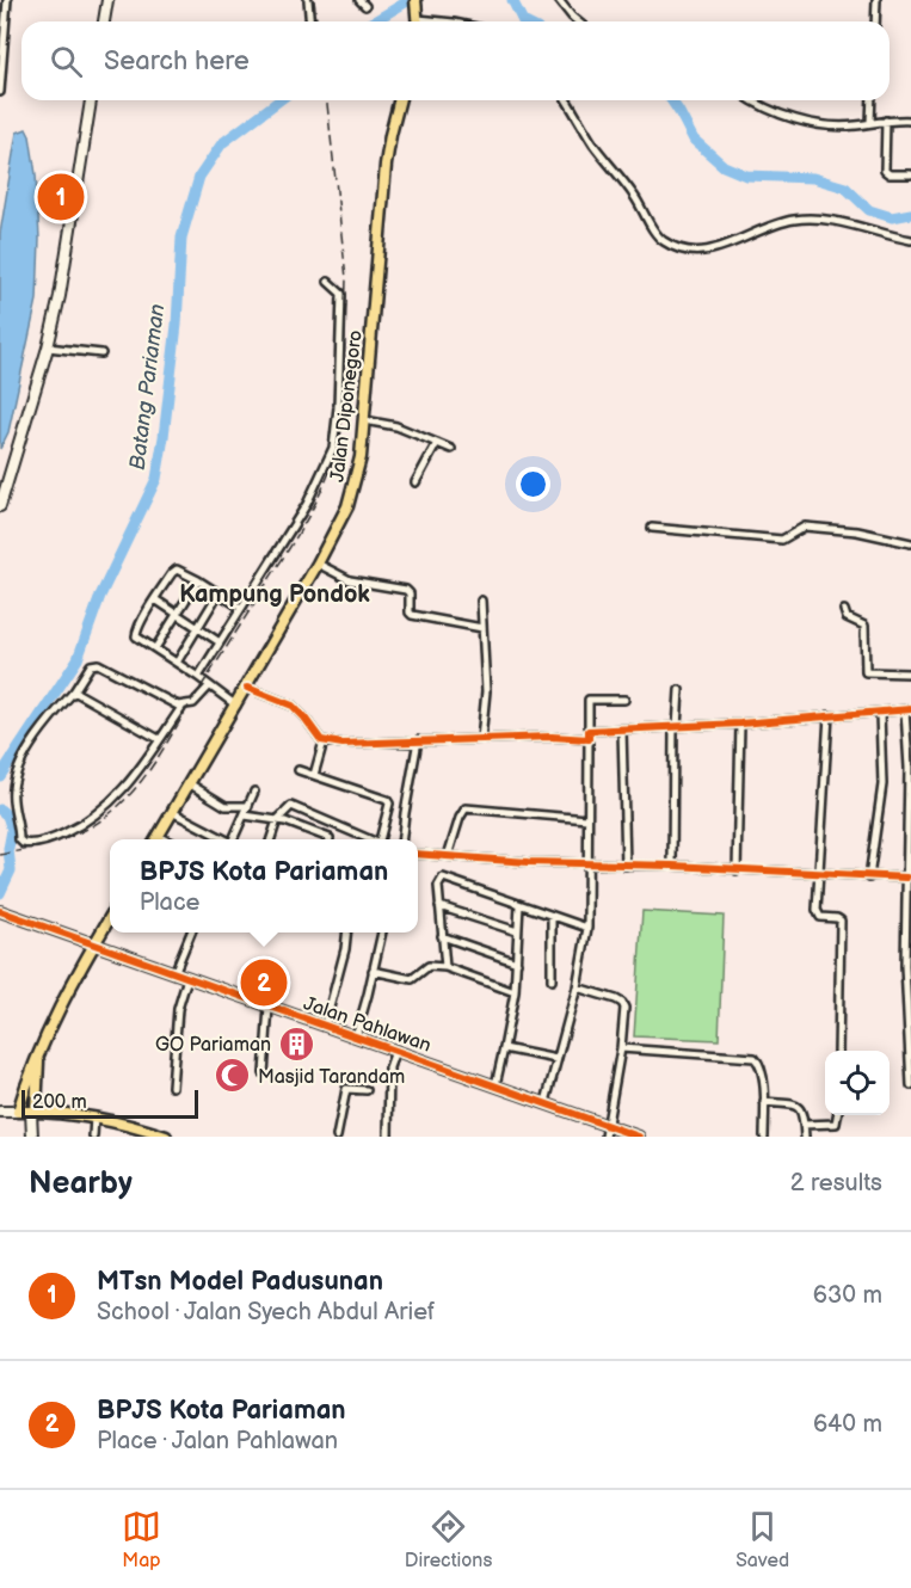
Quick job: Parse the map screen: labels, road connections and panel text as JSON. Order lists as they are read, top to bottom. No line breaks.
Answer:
{"streets":{"main road":["Jalan Diponegoro"],"street":["Jalan Pahlawan"]},"districts":["Kampung Pondok"],"water":["Batang Pariaman"],"places":{"building":["GO Pariaman"],"mosque":["Masjid Tarandam"]},"scale_bar":"200 m","page":{"search":"Search here","pins":["1","2"],"popup":["BPJS Kota Pariaman","Place"],"scale":"200 m","heading":["Nearby","2 results"],"list":[{"mark":"1","name":"MTsn Model Padusunan","note":"School · Jalan Syech Abdul Arief","value":"630 m"},{"mark":"2","name":"BPJS Kota Pariaman","note":"Place · Jalan Pahlawan","value":"640 m"}],"nav":["Map","Directions","Saved"]}}
